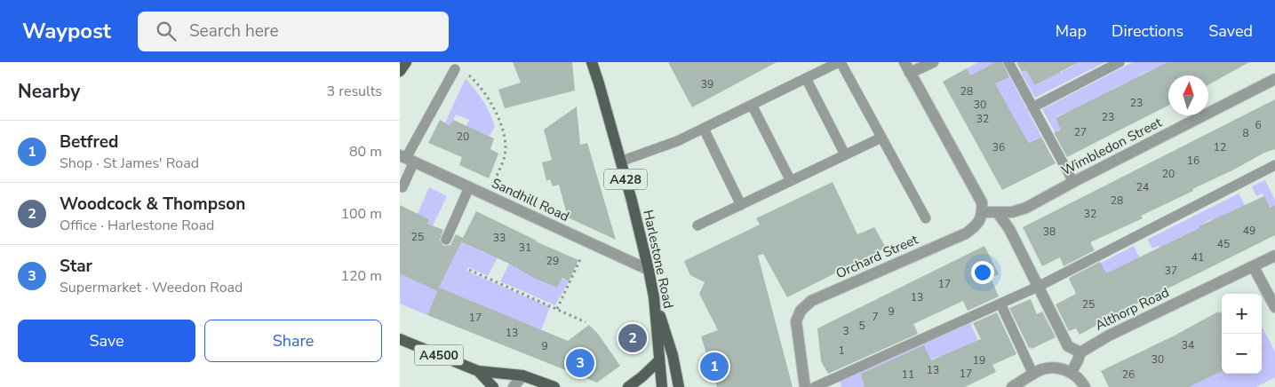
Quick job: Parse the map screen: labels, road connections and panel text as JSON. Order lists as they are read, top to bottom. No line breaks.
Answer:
{"streets":{"main road":["A428","Harlestone Road","A4500"],"street":["Wimbledon Street","Sandhill Road","Orchard Street","Althorp Road"]},"crossings":[["Wimbledon Street","Orchard Street"],["A428","Harlestone Road"],["Sandhill Road","Harlestone Road"]],"house_numbers":["39","28","23","30","23","32","6","27","8","20","36","12","16","20","24","28","32","49","38","25","33","45","31","41","29","37","17","13","25","9","7","17","5","3","13","34","9","1","30","19","13","17","11","26"],"north":"top","page":{"header":"Waypost","search":"Search here","nav":["Map","Directions","Saved"],"heading":["Nearby","3 results"],"list":[{"mark":"1","name":"Betfred","note":"Shop · St James' Road","value":"80 m"},{"mark":"2","name":"Woodcock & Thompson","note":"Office · Harlestone Road","value":"100 m"},{"mark":"3","name":"Star","note":"Supermarket · Weedon Road","value":"120 m"}],"map_buttons":["+","−"],"buttons":["Save","Share"],"pins":["2","3","1"]}}
